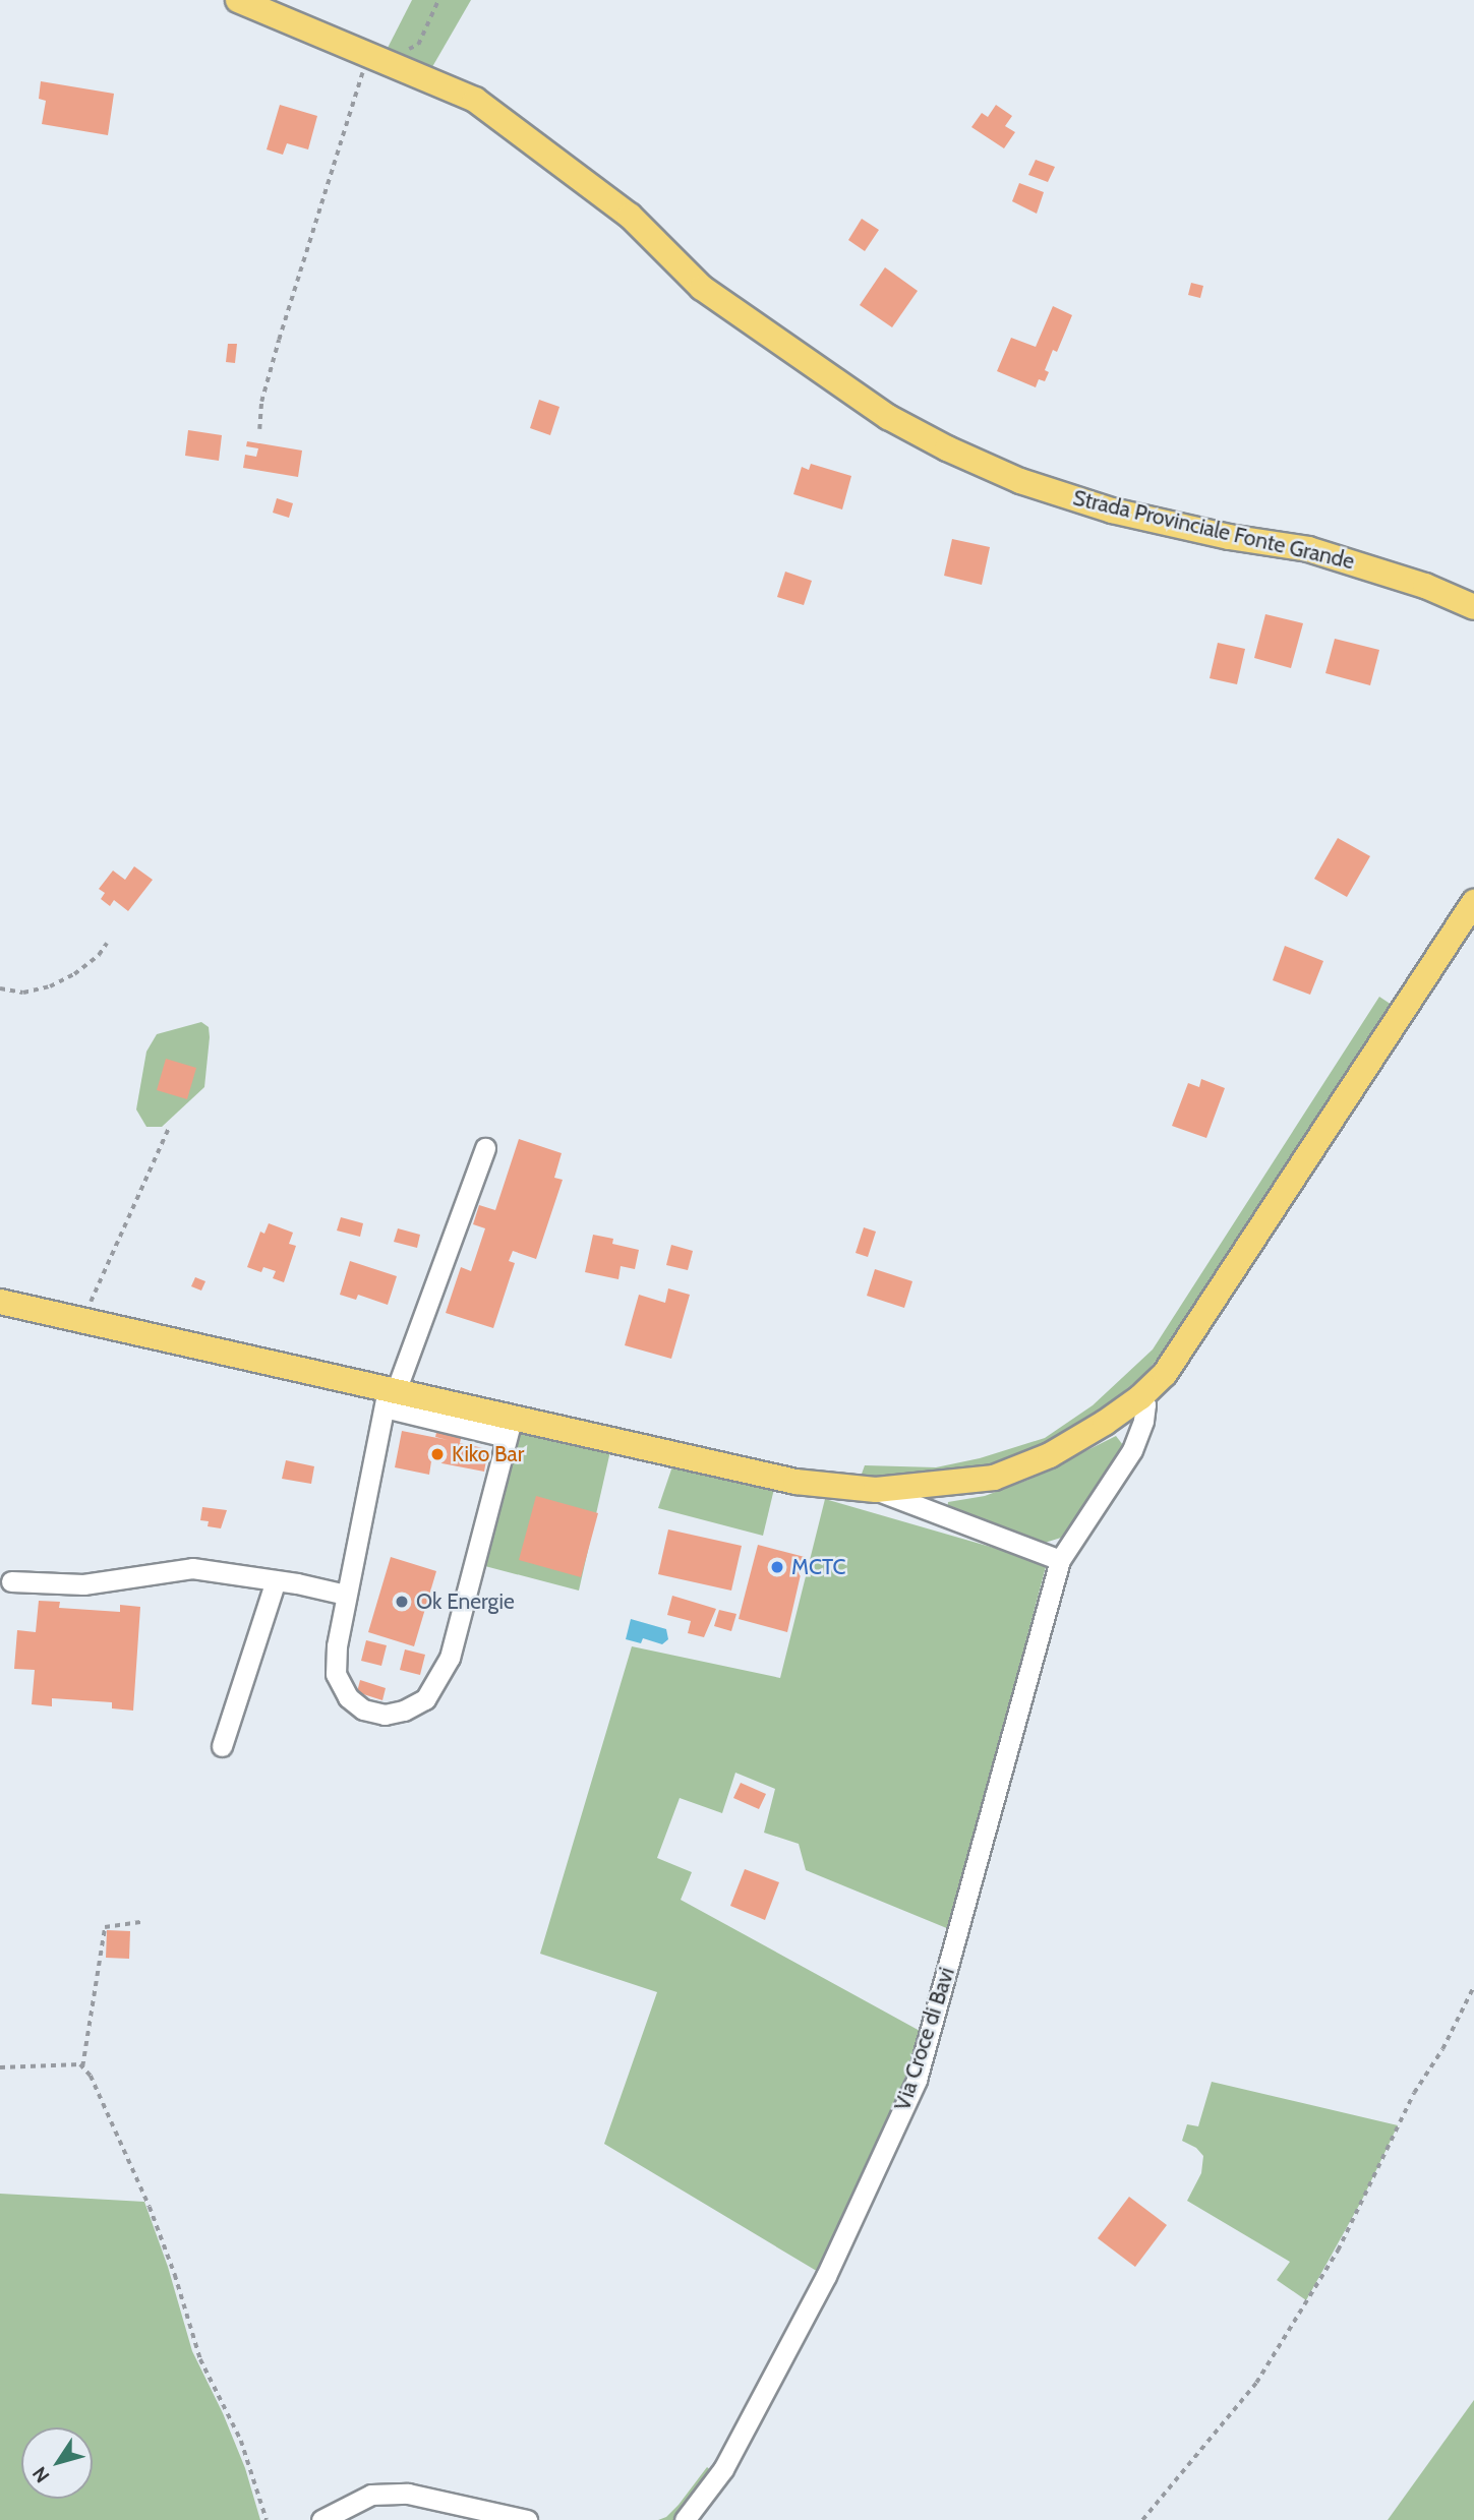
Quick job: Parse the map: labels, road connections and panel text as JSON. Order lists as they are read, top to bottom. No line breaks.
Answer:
{"streets":{"main road":["Strada Provinciale Fonte Grande"],"lane":["Via Croce di Bavi"]},"places":["Kiko Bar","MCTC","Ok Energie"],"north":"bottom left"}
